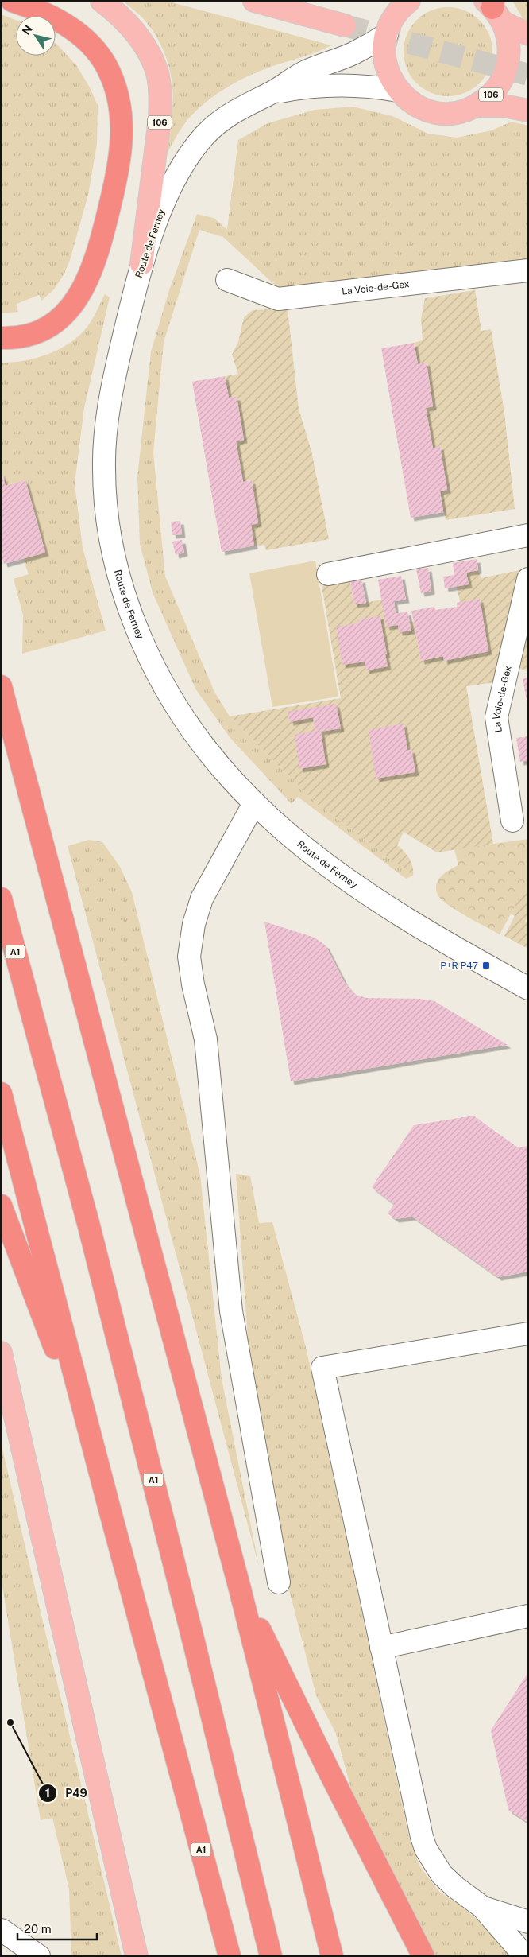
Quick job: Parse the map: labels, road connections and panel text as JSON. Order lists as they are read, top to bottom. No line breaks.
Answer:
{"streets":{"highway":["A1"],"main road":["106"],"street":["Route de Ferney","La Voie-de-Gex"]},"crossings":[["106","Route de Ferney"]],"places":{"transit":["P+R P47"],"other":["P49"]},"scale_bar":"20 m","north":"top left"}
